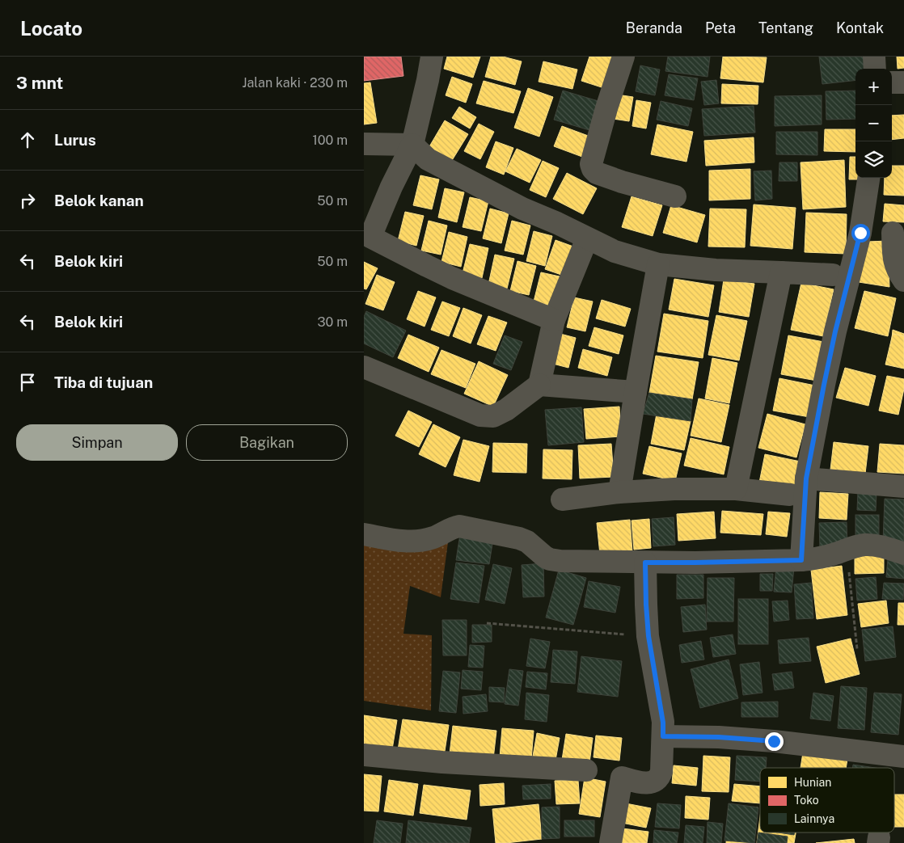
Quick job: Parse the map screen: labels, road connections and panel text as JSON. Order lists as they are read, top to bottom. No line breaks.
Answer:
{"legend":["Hunian","Toko","Lainnya"],"page":{"header":"Locato","nav":["Beranda","Peta","Tentang","Kontak"],"heading":["3 mnt","Jalan kaki · 230 m"],"map_buttons":["+","−"],"list":[["Lurus","100 m"],["Belok kanan","50 m"],["Belok kiri","50 m"],["Belok kiri","30 m"],"Tiba di tujuan"],"buttons":["Simpan","Bagikan"]}}
